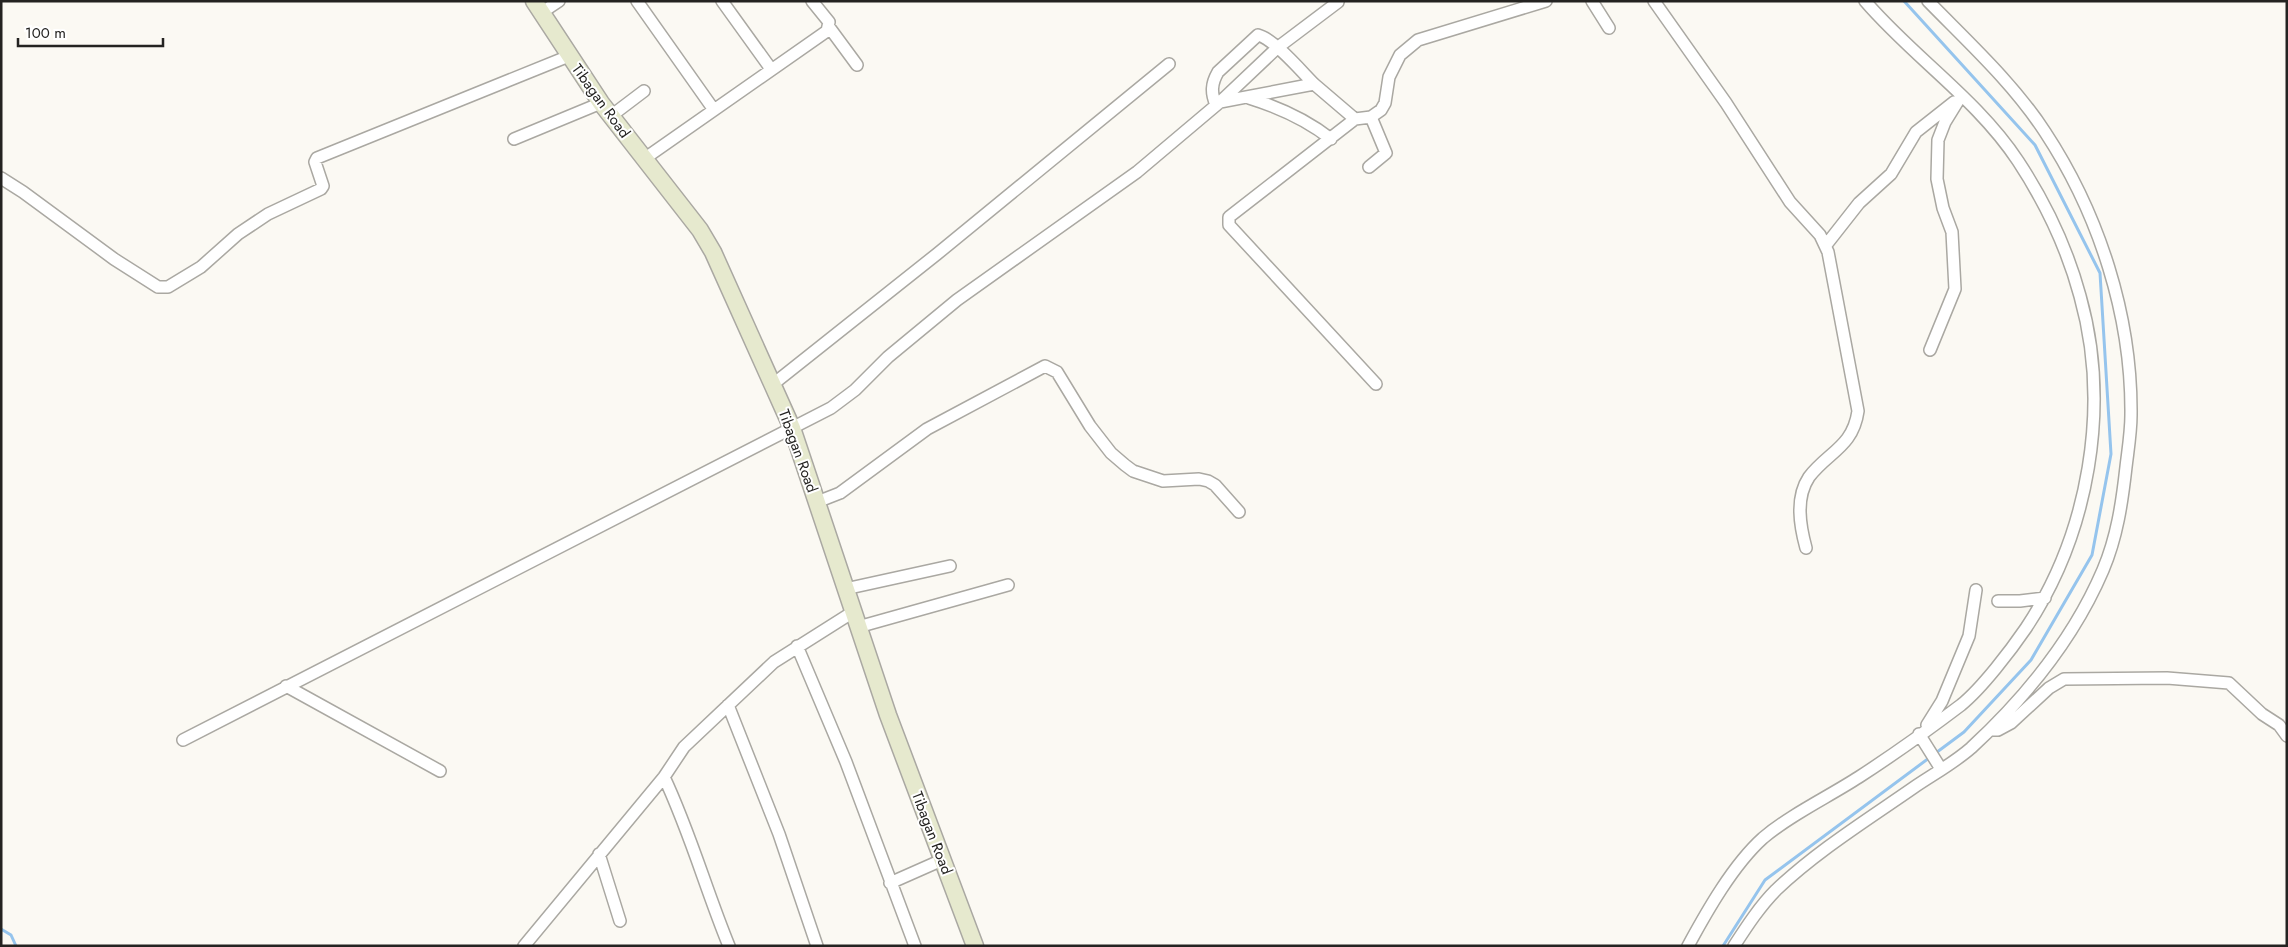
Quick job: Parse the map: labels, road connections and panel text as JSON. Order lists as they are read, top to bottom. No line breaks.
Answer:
{"streets":{"main road":["Tibagan Road"]},"scale_bar":"100 m"}
